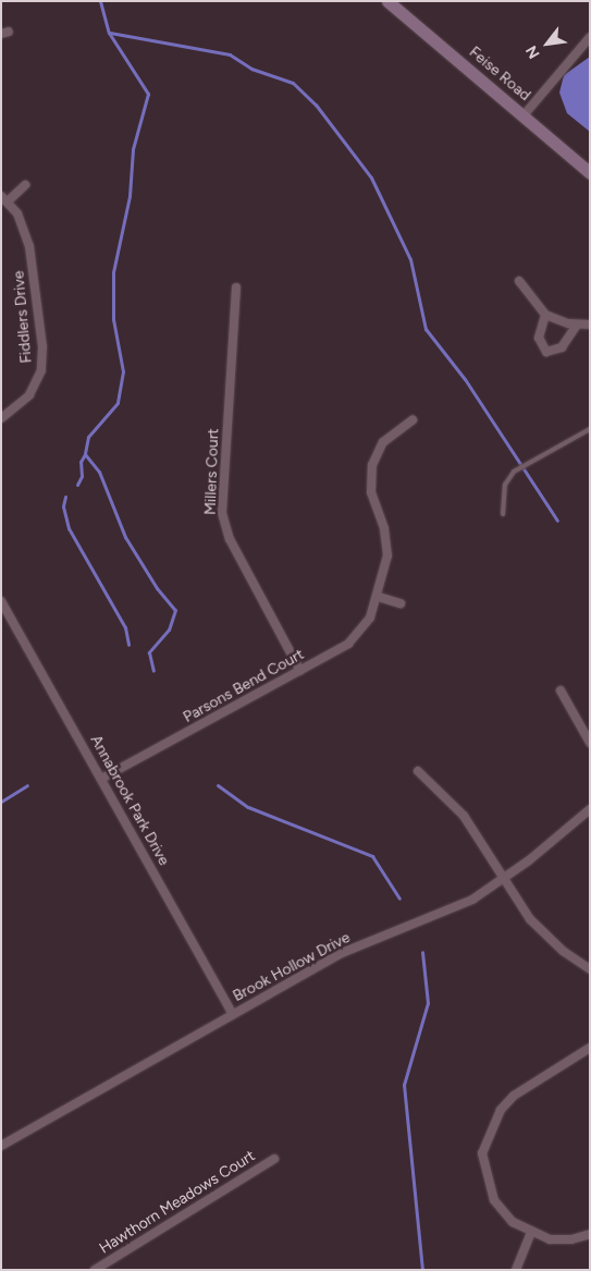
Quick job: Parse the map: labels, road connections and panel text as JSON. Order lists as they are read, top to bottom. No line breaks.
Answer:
{"streets":{"main road":["Feise Road"],"street":["Fiddlers Drive","Millers Court","Parsons Bend Court","Annabrook Park Drive","Brook Hollow Drive","Hawthorn Meadows Court"]},"crossings":[["Millers Court","Parsons Bend Court"],["Parsons Bend Court","Annabrook Park Drive"],["Annabrook Park Drive","Brook Hollow Drive"]],"north":"bottom left"}
